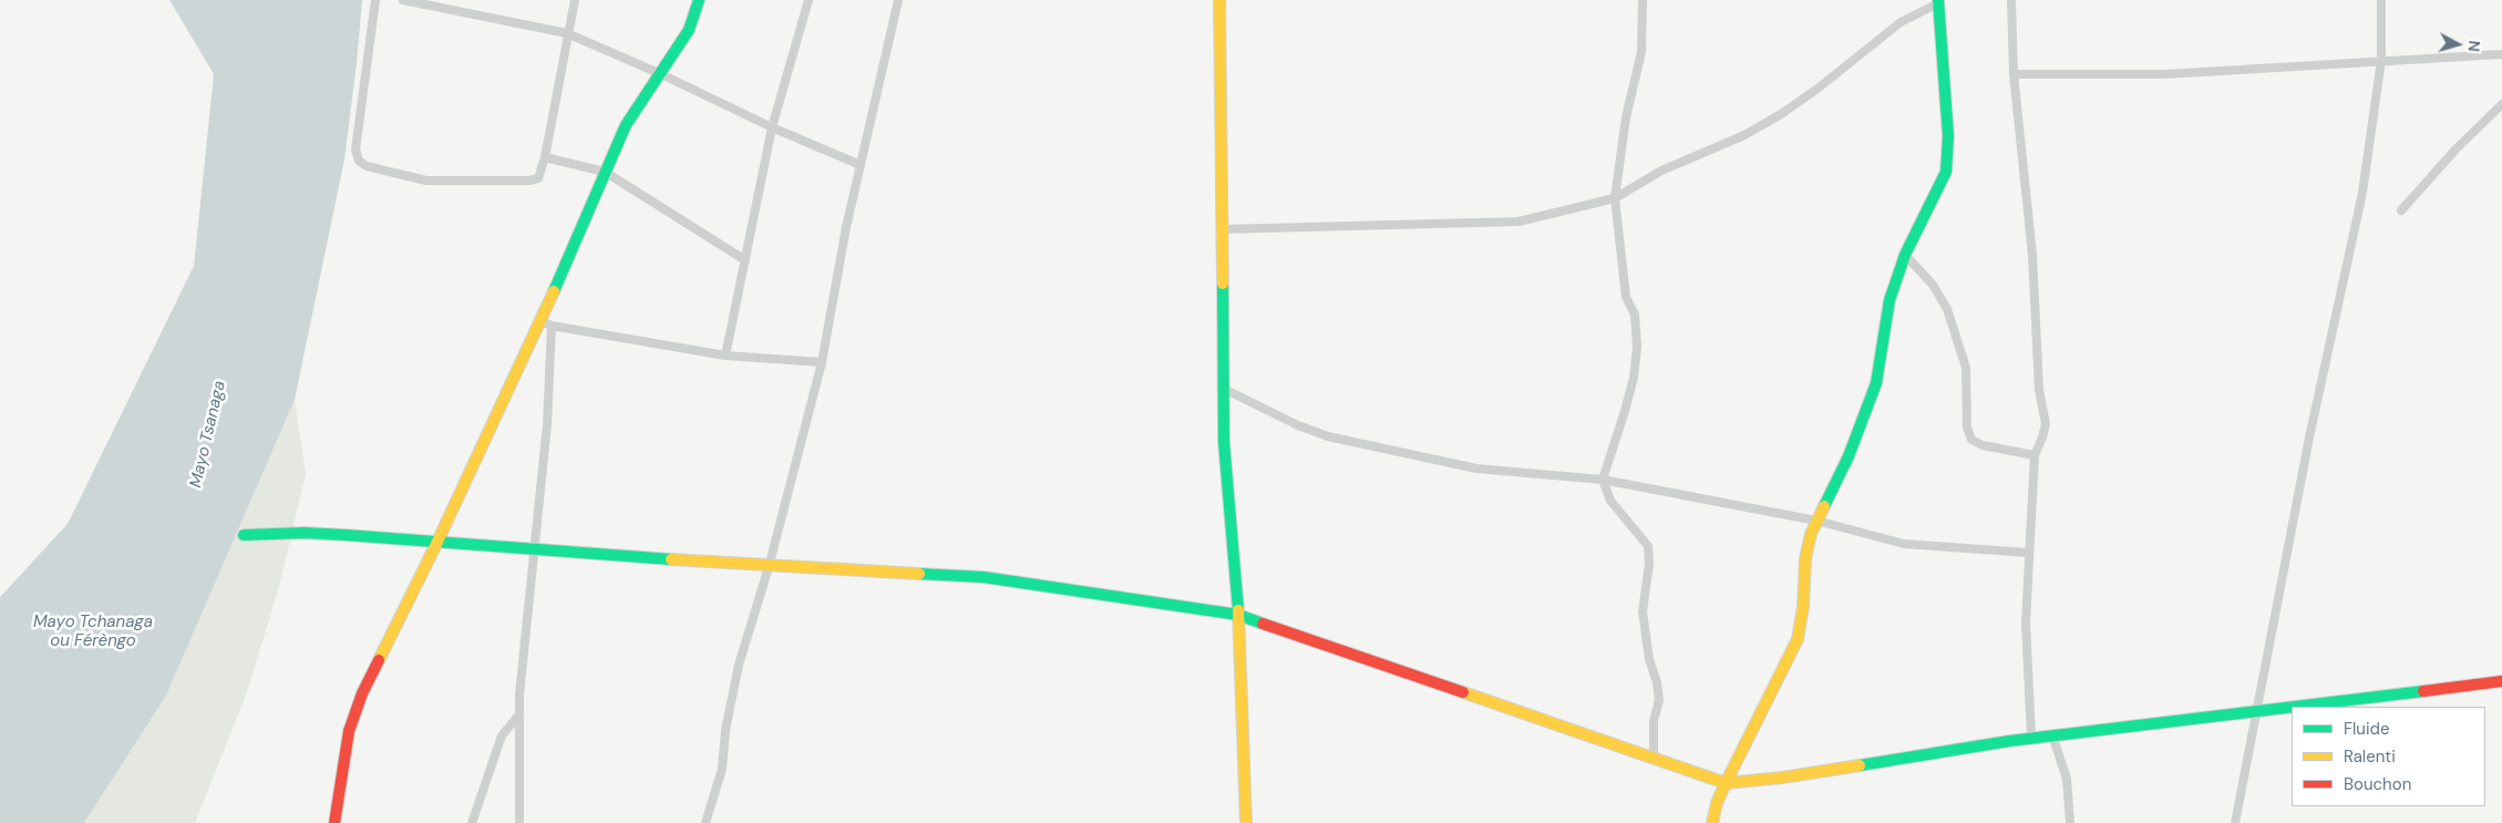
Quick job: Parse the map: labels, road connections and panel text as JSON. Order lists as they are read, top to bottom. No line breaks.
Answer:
{"water":["Mayo Tsanaga","Mayo Tchanaga ou Férèngo"],"legend":["Fluide","Ralenti","Bouchon"],"north":"right"}
